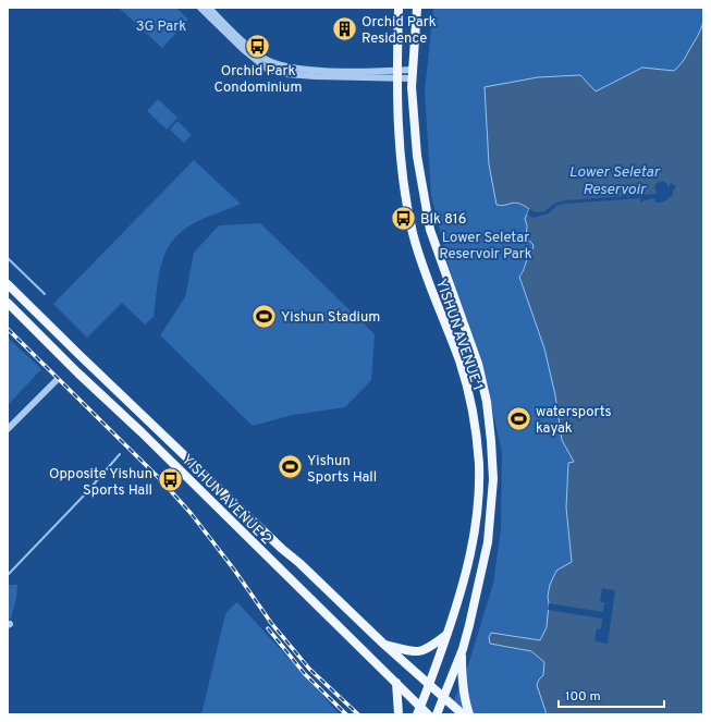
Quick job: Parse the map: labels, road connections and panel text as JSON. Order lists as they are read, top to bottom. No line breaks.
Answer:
{"streets":{"main road":["YISHUN AVENUE 1","YISHUN AVENUE 2"]},"crossings":[["YISHUN AVENUE 1","YISHUN AVENUE 2"]],"water":["Lower Seletar Reservoir"],"parks":["3G Park","Lower Seletar Reservoir Park"],"places":{"building":["Orchid Park Residence"],"bus stop":["Orchid Park Condominium","Blk 816","Opposite Yishun Sports Hall"],"sports":["Yishun Stadium","watersports kayak","Yishun Sports Hall"]},"scale_bar":"100 m"}
